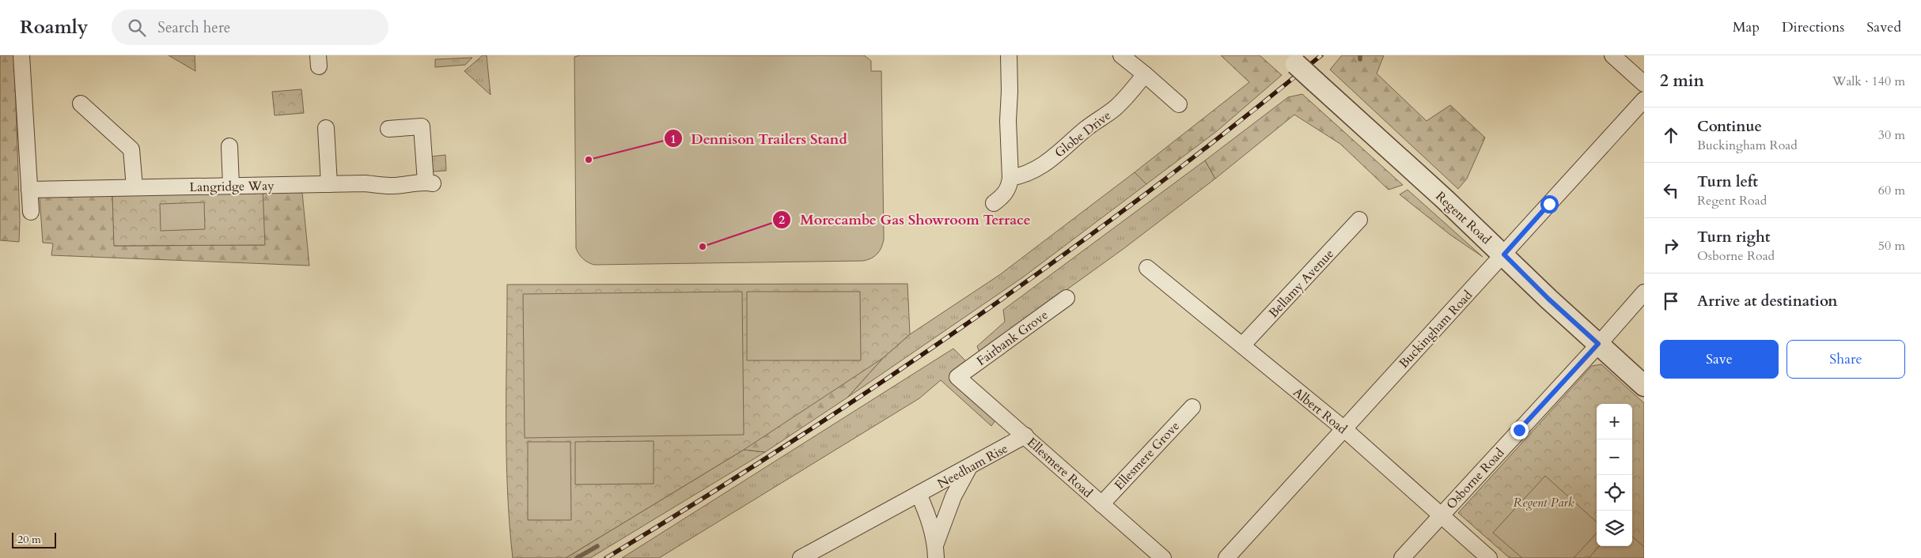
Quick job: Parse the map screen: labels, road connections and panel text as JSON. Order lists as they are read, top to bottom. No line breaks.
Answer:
{"streets":{"street":["Globe Drive","Langridge Way","Regent Road","Bellamy Avenue","Buckingham Road","Fairbank Grove","Albert Road","Ellesmere Grove","Needham Rise","Ellesmere Road","Osborne Road"]},"crossings":[["Regent Road","Buckingham Road"],["Regent Road","Osborne Road"],["Bellamy Avenue","Albert Road"],["Buckingham Road","Albert Road"],["Fairbank Grove","Ellesmere Road"],["Albert Road","Osborne Road"],["Ellesmere Grove","Ellesmere Road"],["Needham Rise","Ellesmere Road"]],"parks":["Regent Park"],"places":["Dennison Trailers Stand","Morecambe Gas Showroom Terrace"],"scale_bar":"20 m","page":{"header":"Roamly","search":"Search here","nav":["Map","Directions","Saved"],"heading":["2 min","Walk · 140 m"],"list":[["Continue","Buckingham Road","30 m"],["Turn left","Regent Road","60 m"],["Turn right","Osborne Road","50 m"],"Arrive at destination"],"buttons":["Save","Share"],"map_buttons":["+","−"],"scale":"20 m"}}
